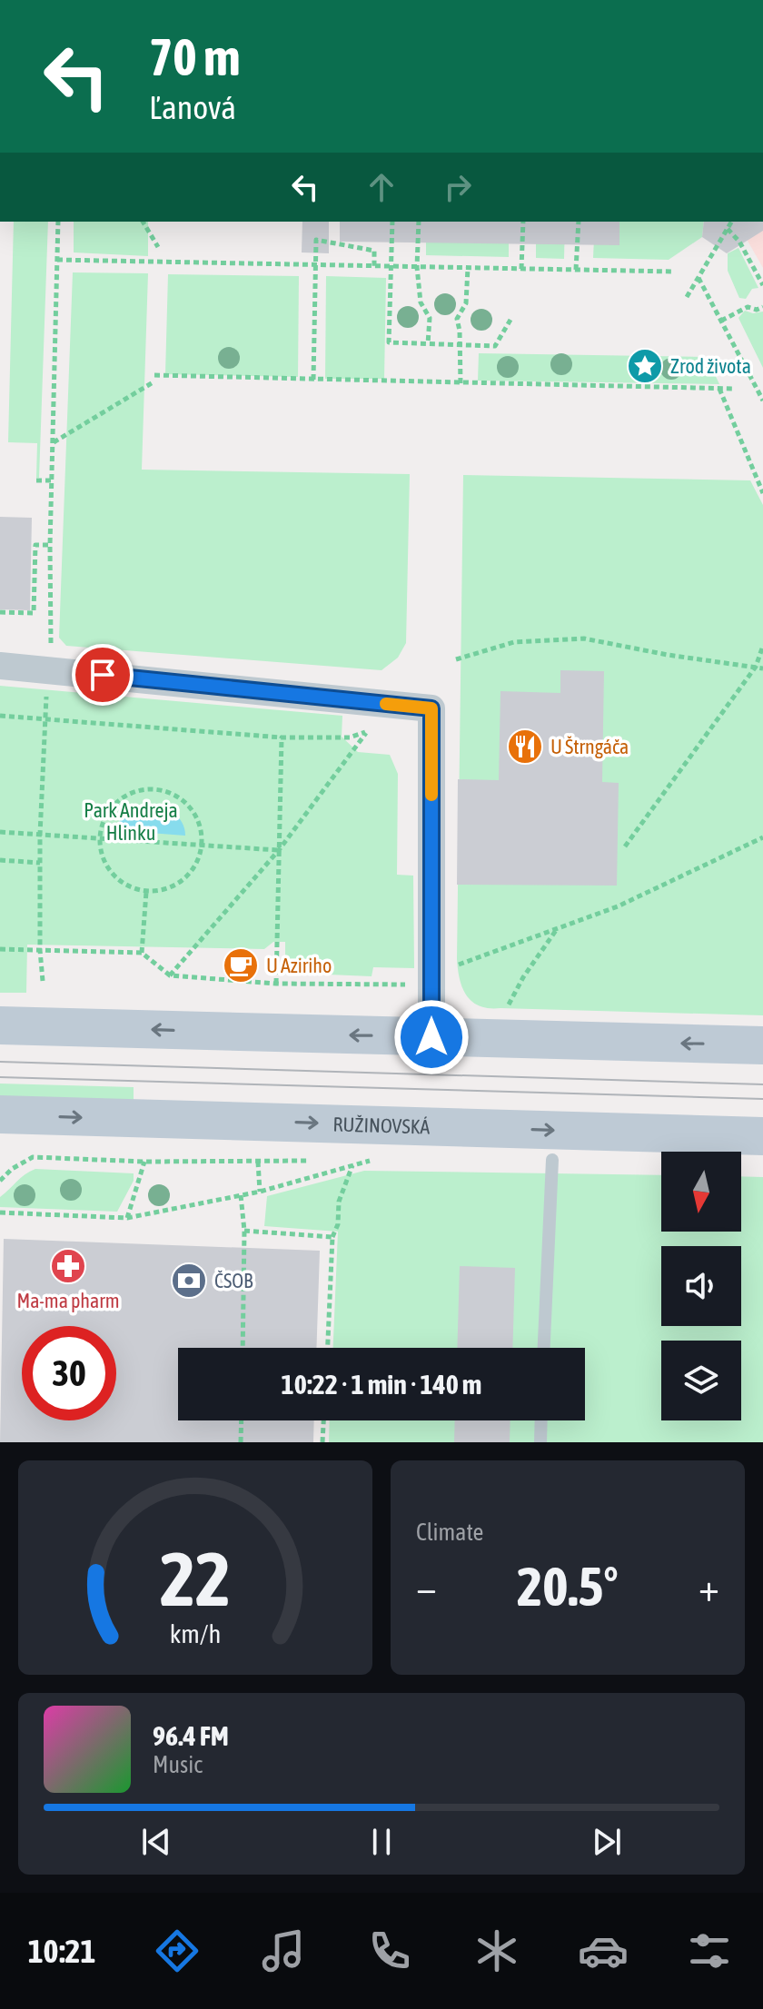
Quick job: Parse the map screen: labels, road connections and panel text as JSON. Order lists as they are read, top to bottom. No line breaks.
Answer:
{"streets":{"street":["RUŽINOVSKÁ"]},"parks":["Park Andreja Hlinku"],"places":{"place":["Zrod života"],"restaurant":["U Štrngáča"],"cafe":["U Aziriho"],"pharmacy":["Ma-ma pharm"],"bank":["ČSOB"]},"north":"bottom","page":{"turn":["70 m","Ľanová"],"limit":"30","trip":"10:22 · 1 min · 140 m","tile":"Climate","heat":["−","20.5°","+"],"song":["96.4 FM","Music"],"tabs":"10:21","gauge":["22","km/h"]}}
